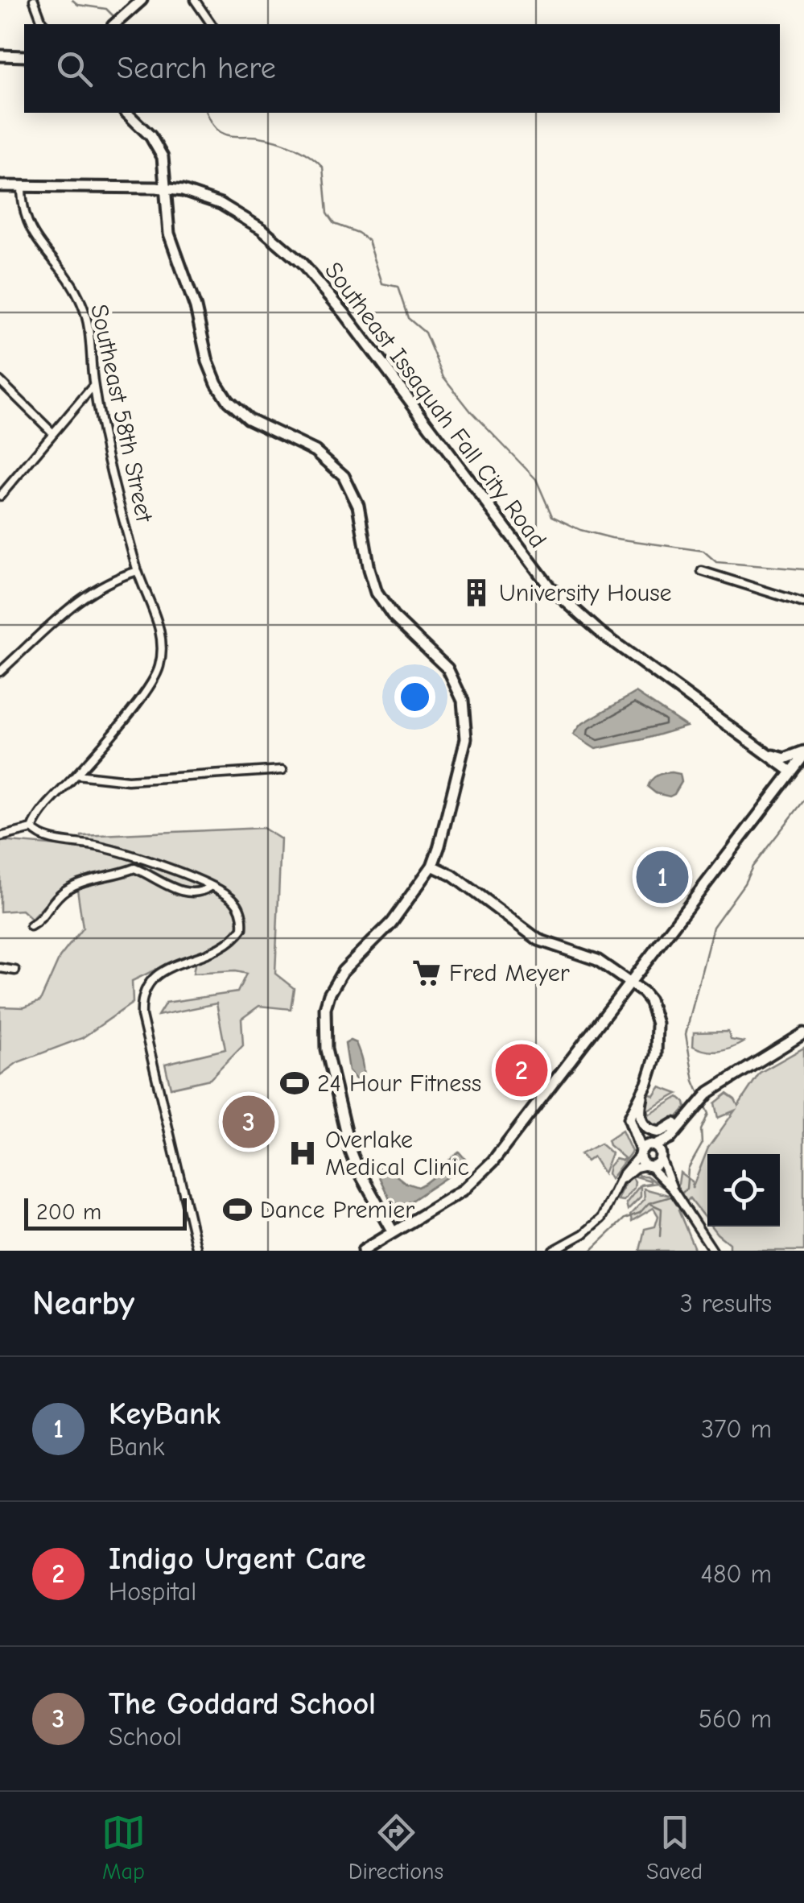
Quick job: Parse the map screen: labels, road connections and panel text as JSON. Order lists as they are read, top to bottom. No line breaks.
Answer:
{"streets":{"main road":["Southeast Issaquah Fall City Road"],"street":["Southeast 58th Street"]},"crossings":[["Southeast Issaquah Fall City Road","Southeast 58th Street"]],"places":{"building":["University House"],"supermarket":["Fred Meyer"],"sports":["24 Hour Fitness","Dance Premier"],"hospital":["Overlake Medical Clinic"]},"scale_bar":"200 m","page":{"search":"Search here","pins":["1","2","3"],"scale":"200 m","heading":["Nearby","3 results"],"list":[{"mark":"1","name":"KeyBank","note":"Bank","value":"370 m"},{"mark":"2","name":"Indigo Urgent Care","note":"Hospital","value":"480 m"},{"mark":"3","name":"The Goddard School","note":"School","value":"560 m"}],"nav":["Map","Directions","Saved"]}}
